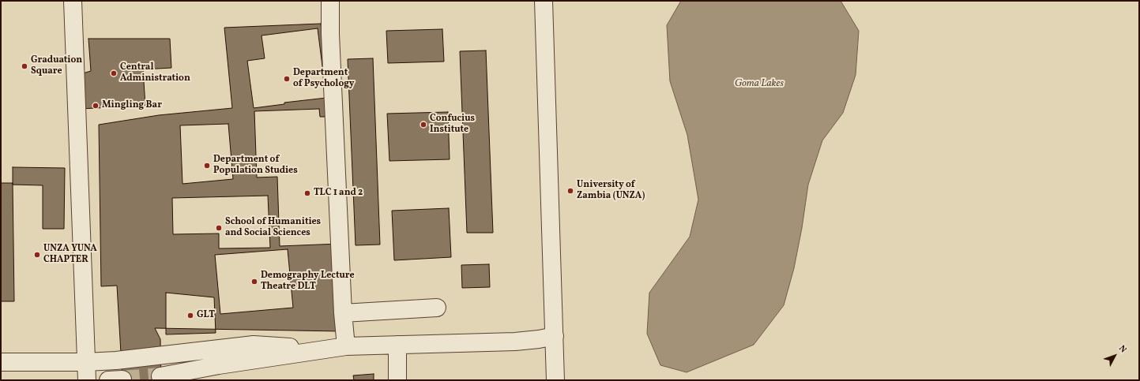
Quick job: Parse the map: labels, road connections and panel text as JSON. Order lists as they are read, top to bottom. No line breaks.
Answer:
{"water":["Goma Lakes"],"places":["Graduation Square","Central Administration","Department of Psychology","Mingling Bar","Confucius Institute","Department of Population Studies","University of Zambia (UNZA)","TLC 1 and 2","School of Humanities and Social Sciences","UNZA YUNA CHAPTER","Demography Lecture Theatre DLT","GLT"],"north":"top right"}
